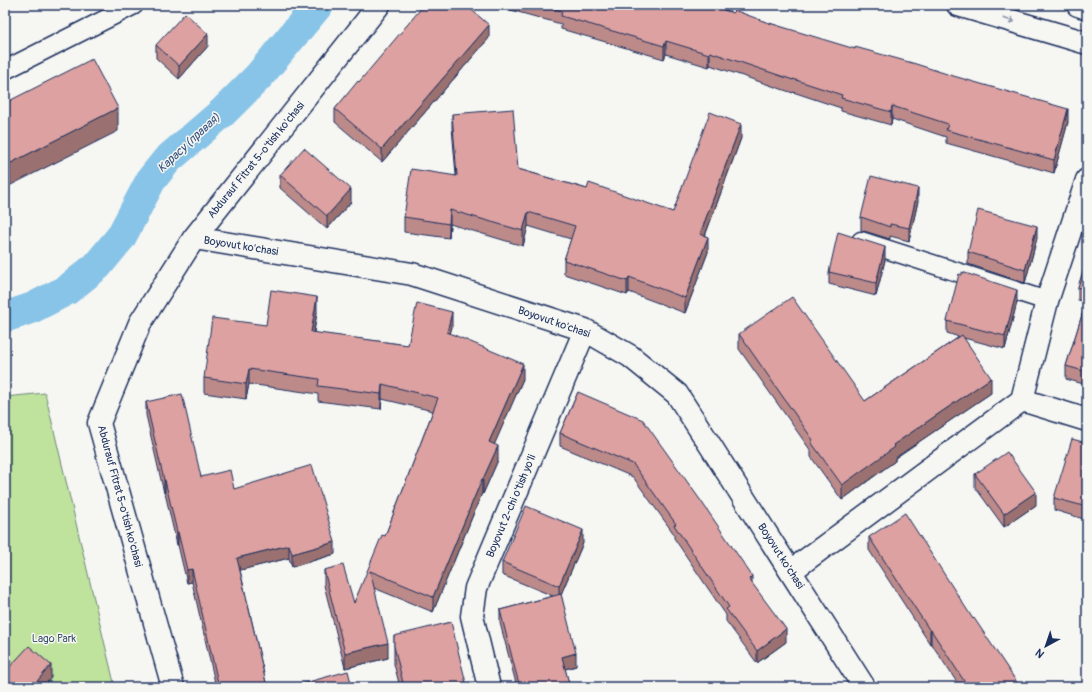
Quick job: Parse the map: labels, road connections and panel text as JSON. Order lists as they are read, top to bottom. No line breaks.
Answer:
{"streets":{"street":["Abdurauf Fitrat 5-o'tish ko'chasi","Boyovut ko'chasi","Boyovut 2-chi o'tish yo'li"]},"crossings":[["Abdurauf Fitrat 5-o'tish ko'chasi","Boyovut ko'chasi"],["Boyovut ko'chasi","Boyovut 2-chi o'tish yo'li"]],"water":["Карасу (правая)"],"parks":["Lago Park"],"north":"bottom left"}
